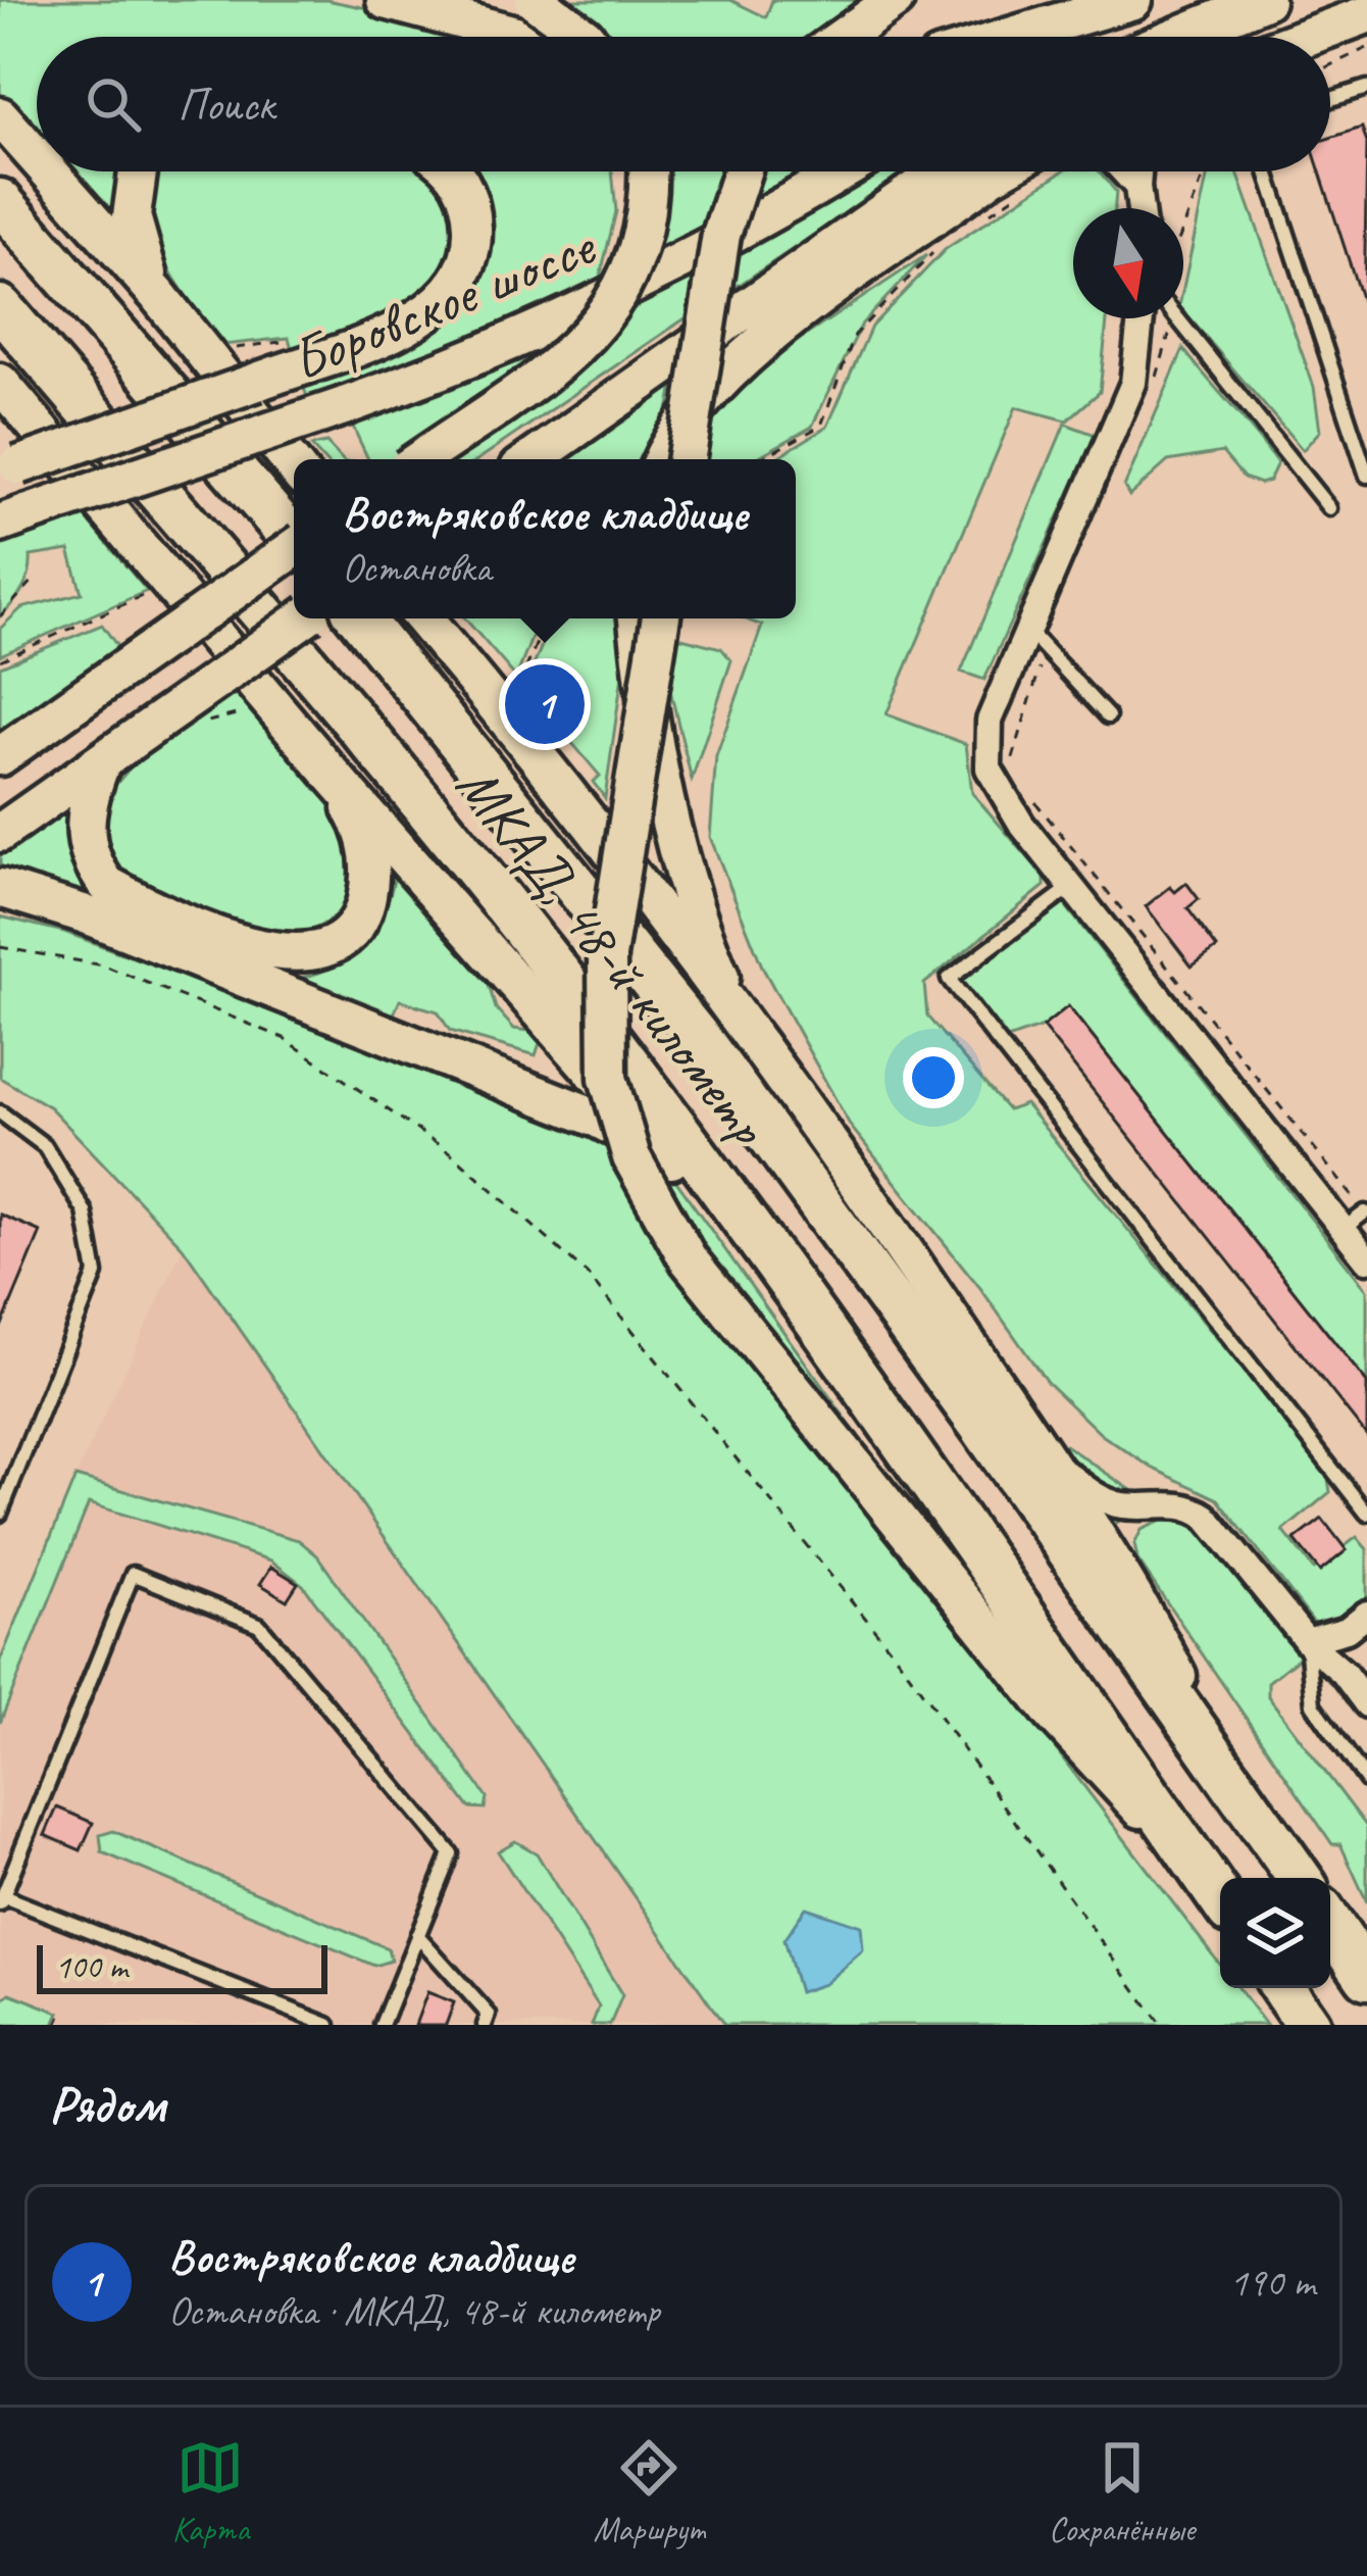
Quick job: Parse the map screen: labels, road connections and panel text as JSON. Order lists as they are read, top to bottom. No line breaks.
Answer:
{"streets":{"highway":["МКАД, 48-й километр"],"main road":["Боровское шоссе"]},"scale_bar":"100 m","north":"bottom","page":{"search":"Поиск","popup":["Востряковское кладбище","Остановка"],"pins":"1","scale":"100 m","heading":"Рядом","list":[{"mark":"1","name":"Востряковское кладбище","note":"Остановка · МКАД, 48-й километр","value":"190 m"}],"nav":["Карта","Маршрут","Сохранённые"]}}
